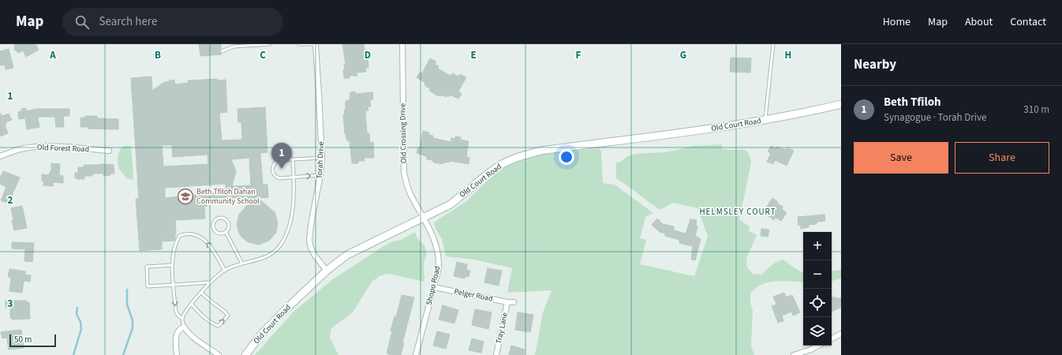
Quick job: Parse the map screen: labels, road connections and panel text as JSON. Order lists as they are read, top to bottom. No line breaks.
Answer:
{"streets":{"main road":["Old Court Road"],"street":["Old Crossing Drive","Old Forest Road","Torah Drive","Shopo Road","Pelger Road","Tray Lane"]},"crossings":[["Old Court Road","Old Crossing Drive"],["Old Court Road","Torah Drive"],["Old Court Road","Shopo Road"],["Old Crossing Drive","Shopo Road"],["Shopo Road","Pelger Road"],["Pelger Road","Tray Lane"]],"districts":["HELMSLEY COURT"],"places":{"school or university":["Beth Tfiloh Dahan Community School"]},"scale_bar":"50 m","page":{"header":"Map","search":"Search here","nav":["Home","Map","About","Contact"],"heading":"Nearby","list":[{"mark":"1","name":"Beth Tfiloh","note":"Synagogue · Torah Drive","value":"310 m"}],"buttons":["Save","Share"],"pins":"1","map_buttons":["+","−"],"scale":"50 m"},"grid":{"columns":["A","B","C","D","E","F","G","H"],"rows":["1","2","3"]}}
